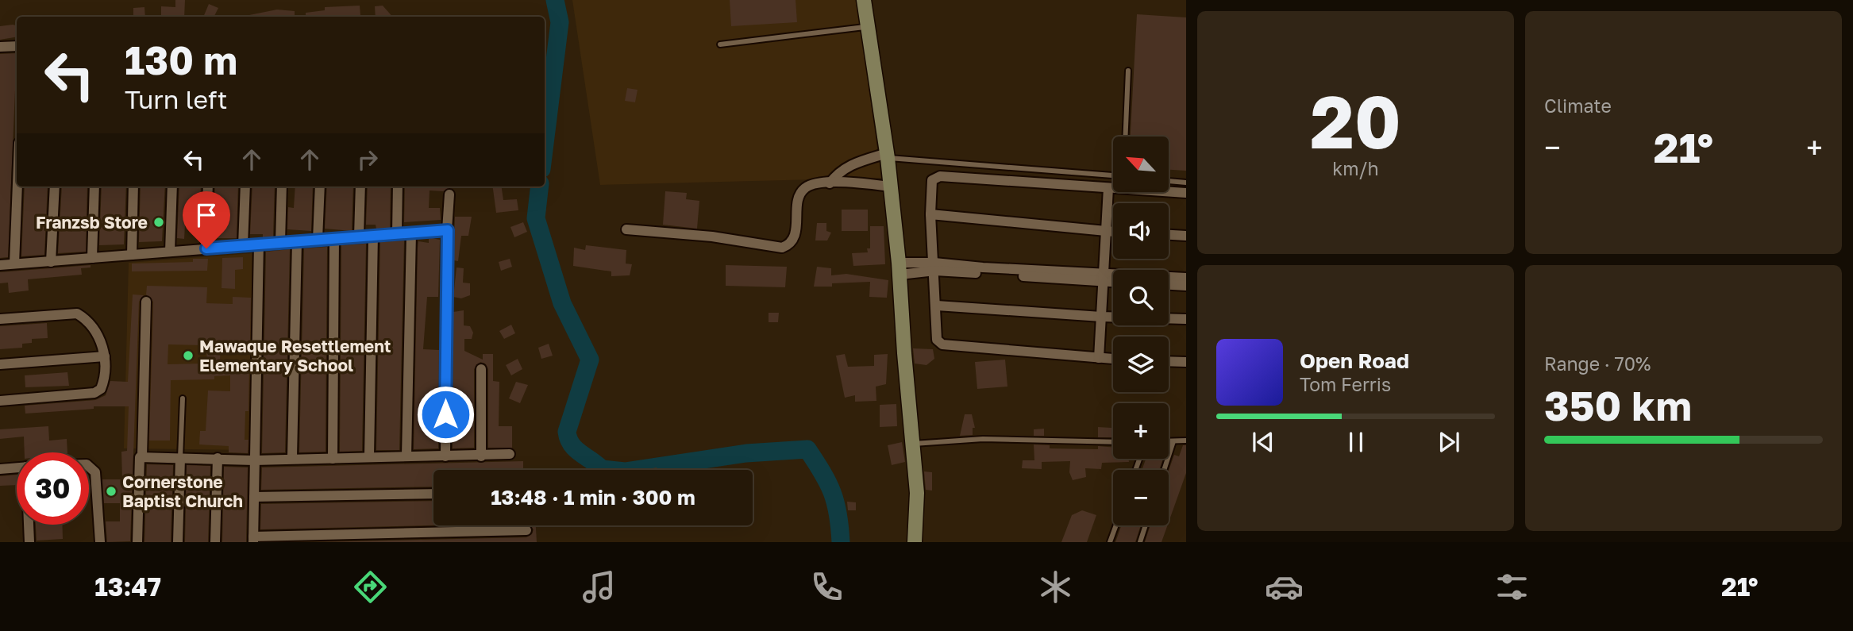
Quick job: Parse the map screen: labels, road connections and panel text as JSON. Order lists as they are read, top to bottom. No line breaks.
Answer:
{"places":["Franzsb Store","Mawaque Resettlement Elementary School","Cornerstone Baptist Church"],"north":"top left","page":{"tile":[["20","km/h"],"Climate",["Range · 70%","350 km"]],"turn":["130 m","Turn left"],"heat":["−","21°","+"],"map_buttons":["+","−"],"song":["Open Road","Tom Ferris"],"limit":"30","trip":"13:48 · 1 min · 300 m","tabs":["13:47","21°"]}}
